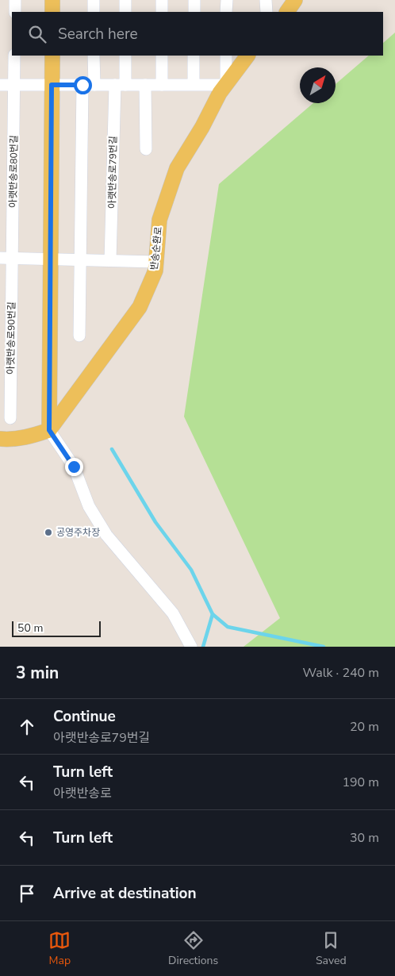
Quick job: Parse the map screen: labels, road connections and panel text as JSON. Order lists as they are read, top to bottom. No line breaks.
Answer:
{"streets":{"main road":["반송순환로"],"street":["아랫반송로80번길","아랫반송로79번길","아랫반송로90번길"]},"crossings":[["아랫반송로80번길","아랫반송로90번길"]],"places":["공영주차장"],"scale_bar":"50 m","north":"top right","page":{"search":"Search here","scale":"50 m","heading":["3 min","Walk · 240 m"],"list":[["Continue","아랫반송로79번길","20 m"],["Turn left","아랫반송로","190 m"],["Turn left","30 m"],"Arrive at destination"],"nav":["Map","Directions","Saved"]}}
